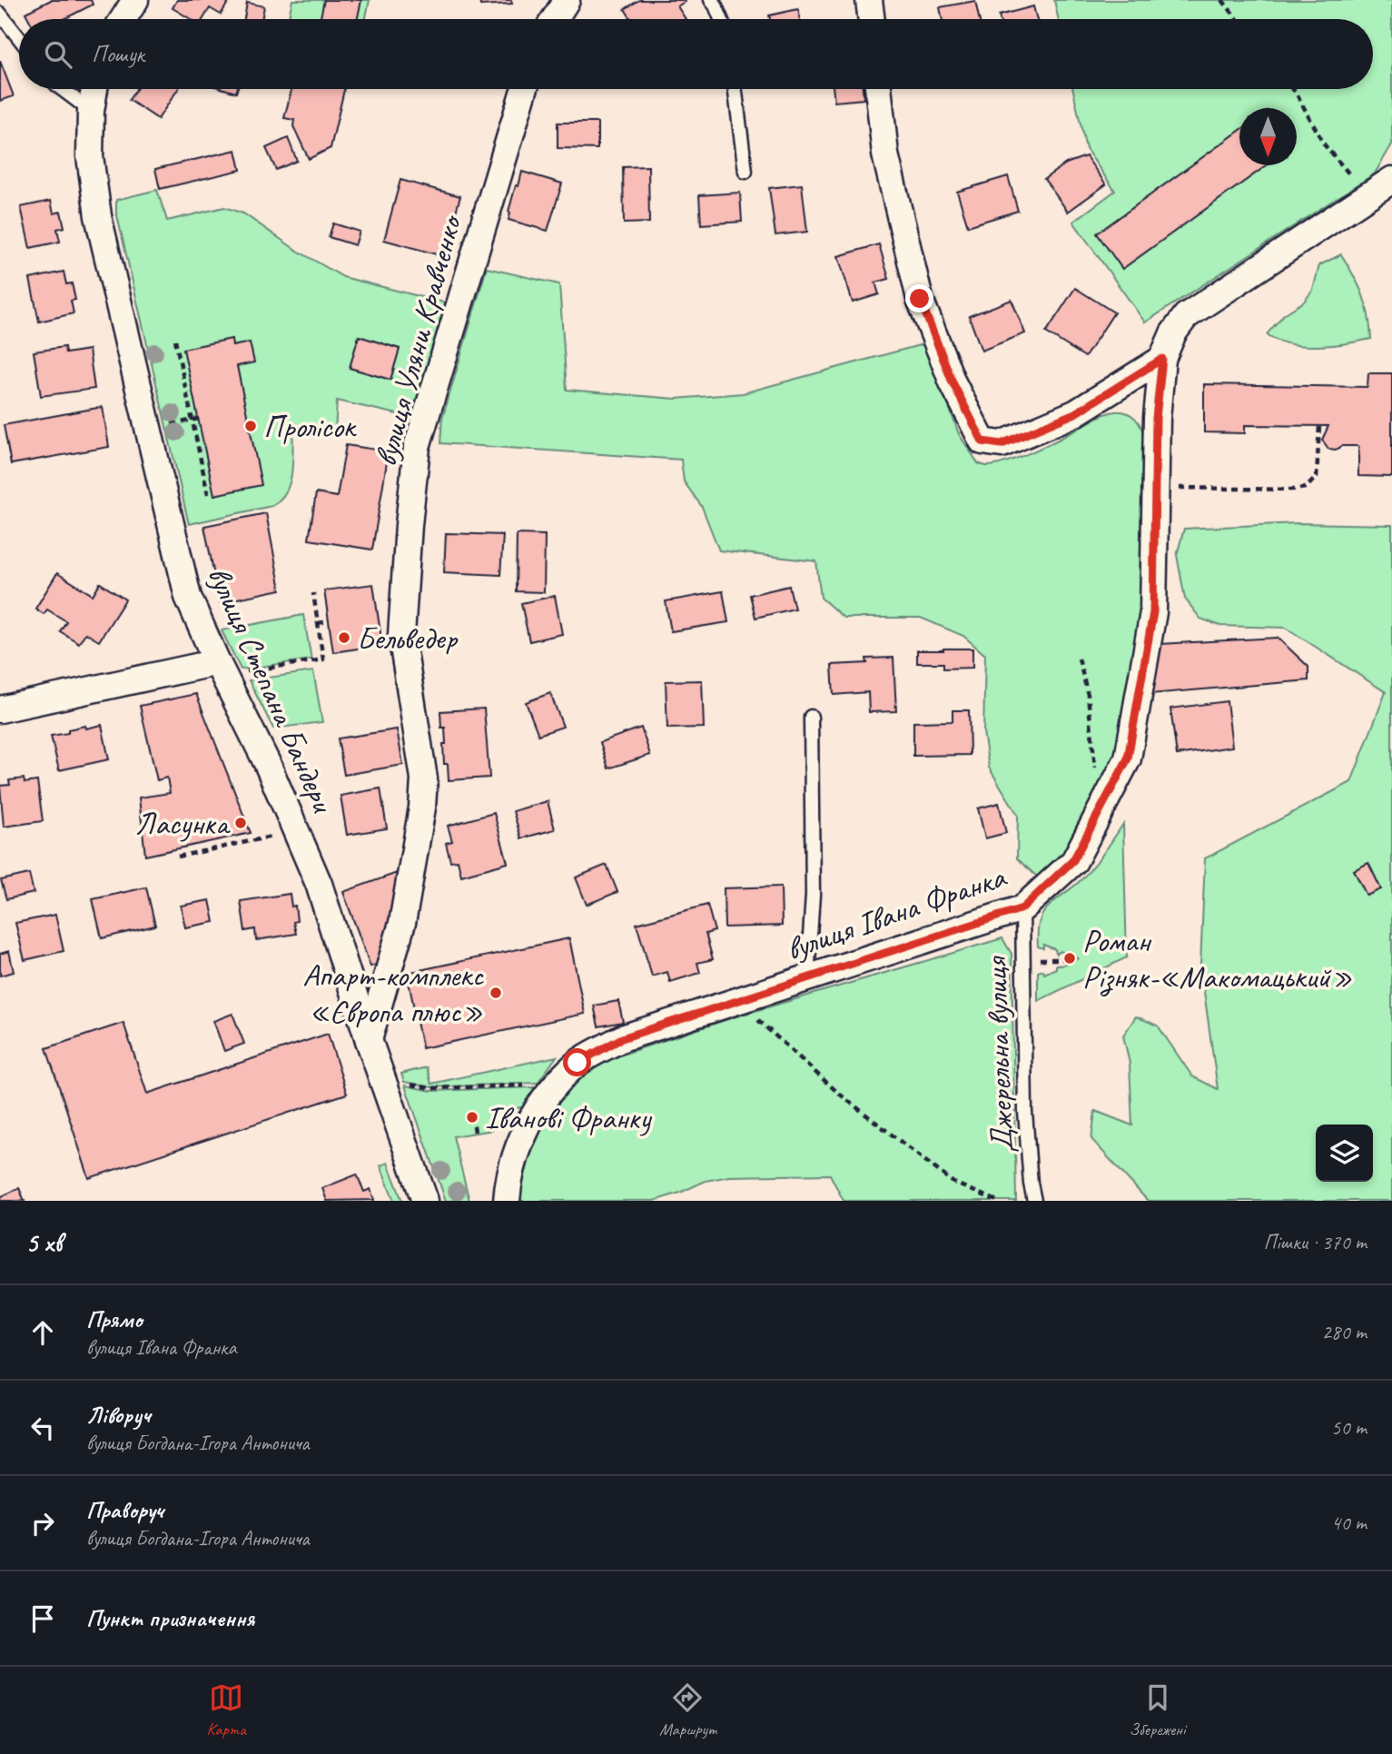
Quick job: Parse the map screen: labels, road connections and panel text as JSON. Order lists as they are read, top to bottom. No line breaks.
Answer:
{"streets":{"street":["вулиця Уляни Кравченко","вулиця Степана Бандери","вулиця Івана Франка"],"lane":["Джерельна вулиця"]},"crossings":[["вулиця Уляни Кравченко","вулиця Степана Бандери"],["вулиця Івана Франка","Джерельна вулиця"]],"places":["Пролісок","Бельведер","Ласунка","Роман Різняк-«Макомацький»","Апарт-комплекс «Європа плюс»","Іванові Франку"],"north":"bottom","page":{"search":"Пошук","heading":["5 хв","Пішки · 370 m"],"list":[["Прямо","вулиця Івана Франка","280 m"],["Ліворуч","вулиця Богдана-Ігора Антонича","50 m"],["Праворуч","вулиця Богдана-Ігора Антонича","40 m"],"Пункт призначення"],"nav":["Карта","Маршрут","Збережені"]}}
